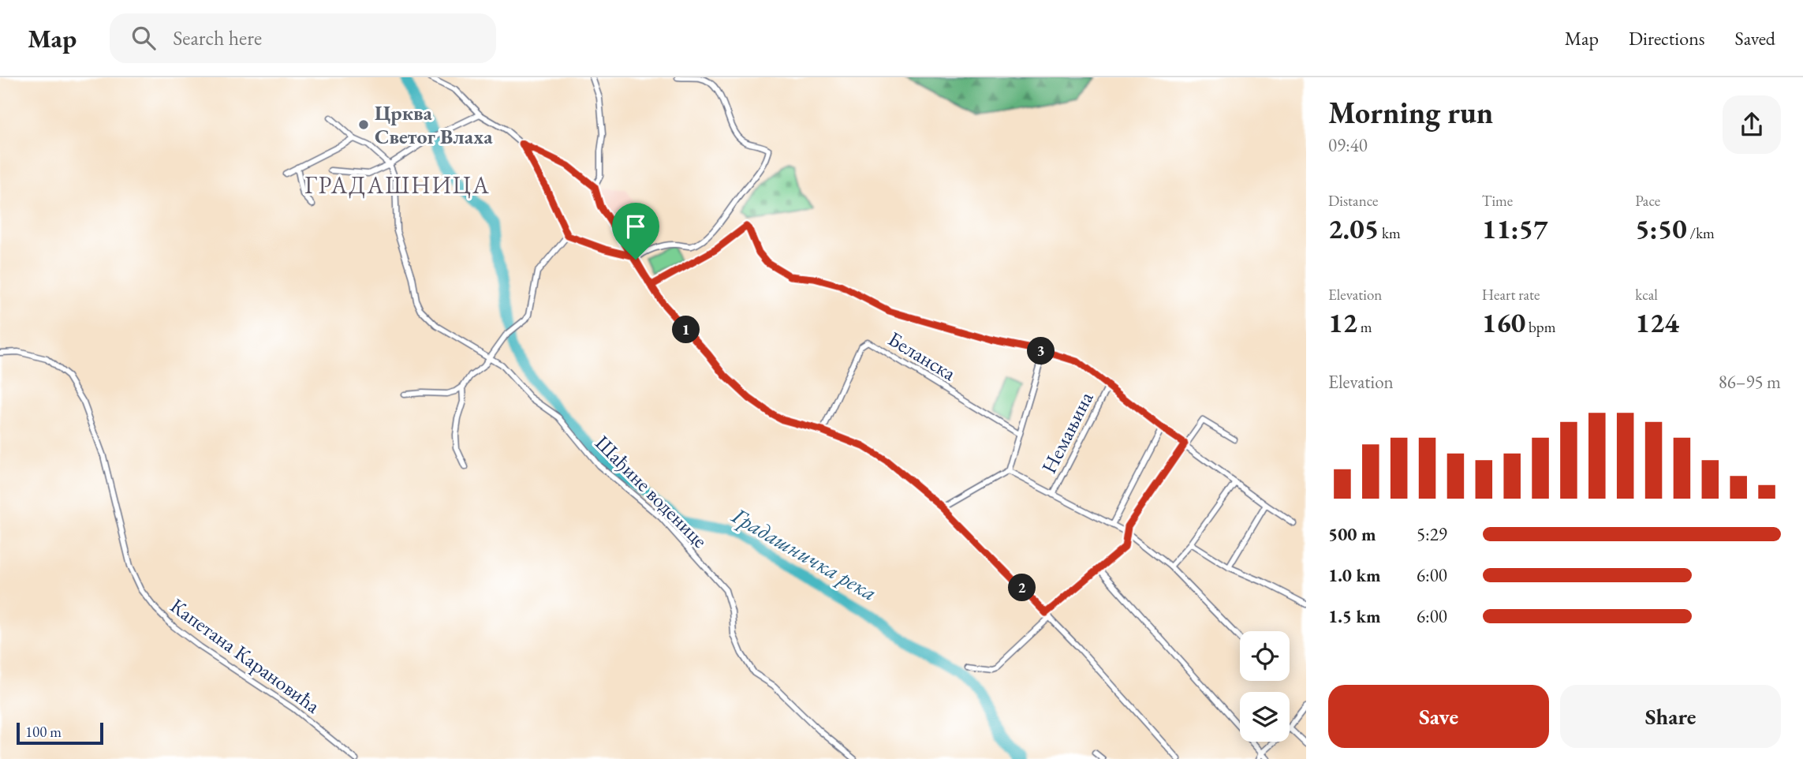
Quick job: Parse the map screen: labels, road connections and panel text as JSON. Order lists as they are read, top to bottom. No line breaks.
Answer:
{"streets":{"street":["Беланска","Немањина","Шађине воденице","Капетана Карановића"]},"districts":["ГРАДАШНИЦА"],"water":["Градашничка река"],"places":["Црква Светог Влаха"],"scale_bar":"100 m","page":{"header":"Map","search":"Search here","nav":["Map","Directions","Saved"],"heading":["Morning run","09:40"],"stats":[["Distance","2.05 km"],["Time","11:57"],["Pace","5:50 /km"],["Elevation","12 m"],["Heart rate","160 bpm"],["kcal","124"]],"pins":["1","3","2"],"chart":["Elevation","86–95 m"],"list":[{"name":"500 m","note":"5:29"},{"name":"1.0 km","note":"6:00"},{"name":"1.5 km","note":"6:00"}],"buttons":["Save","Share"],"scale":"100 m"}}
